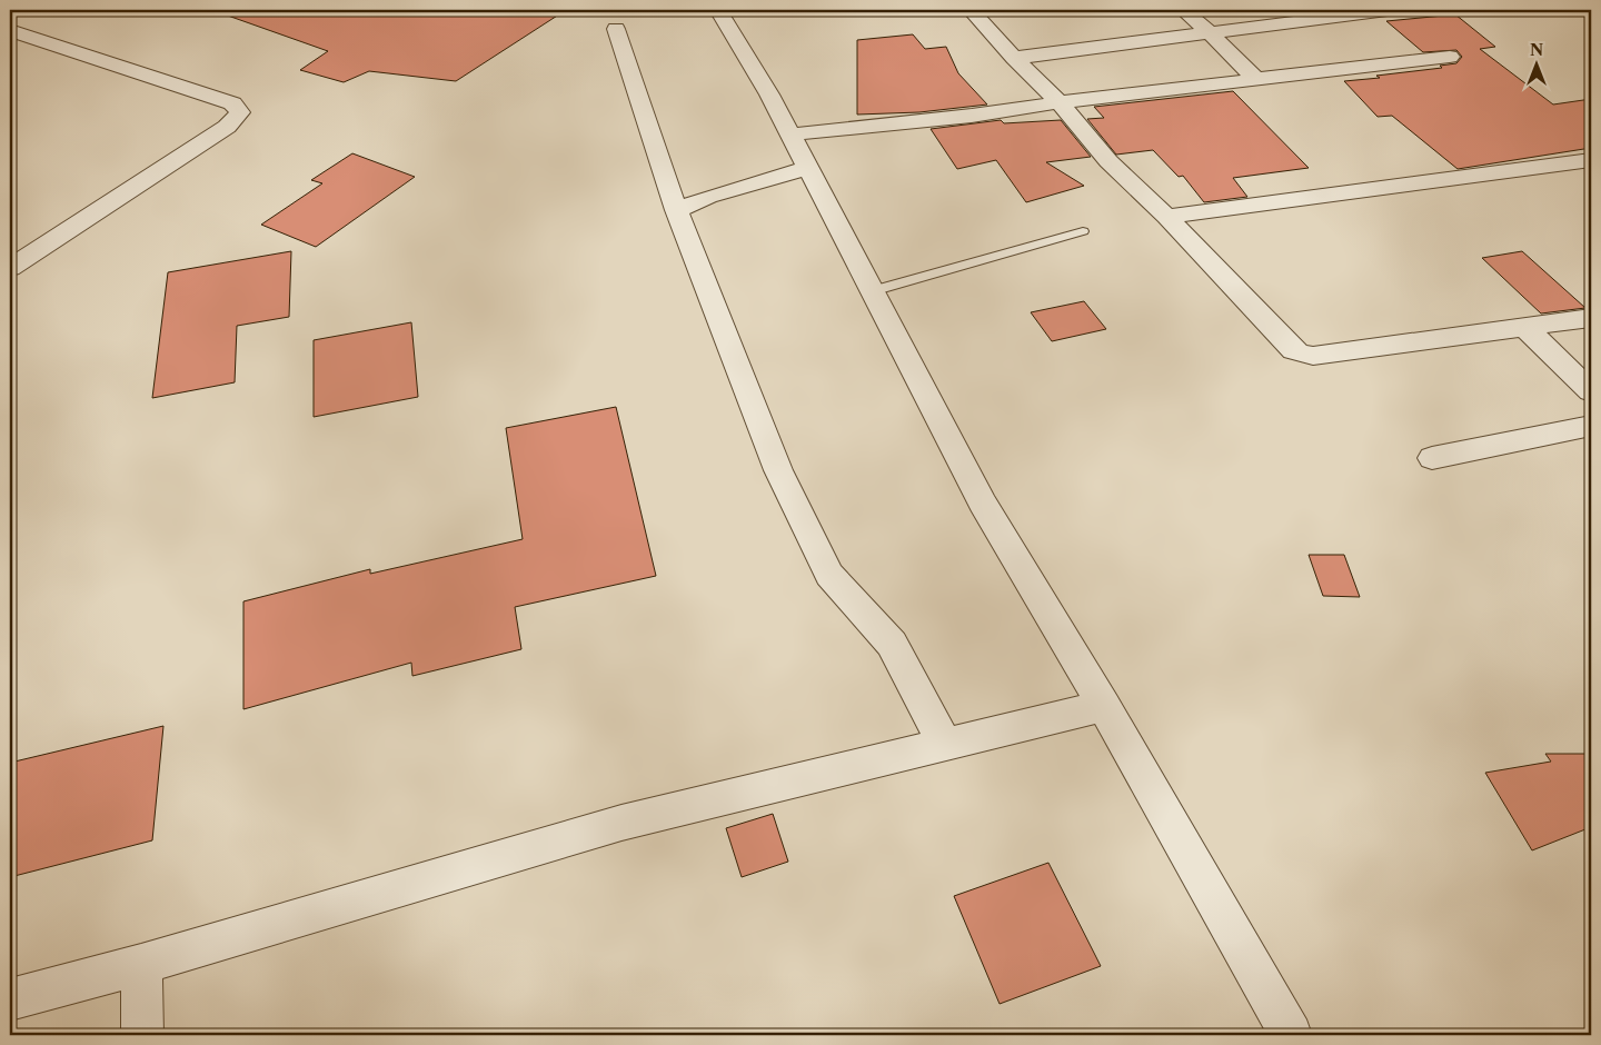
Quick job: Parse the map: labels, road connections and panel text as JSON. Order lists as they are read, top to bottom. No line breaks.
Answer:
{"north":"top"}
